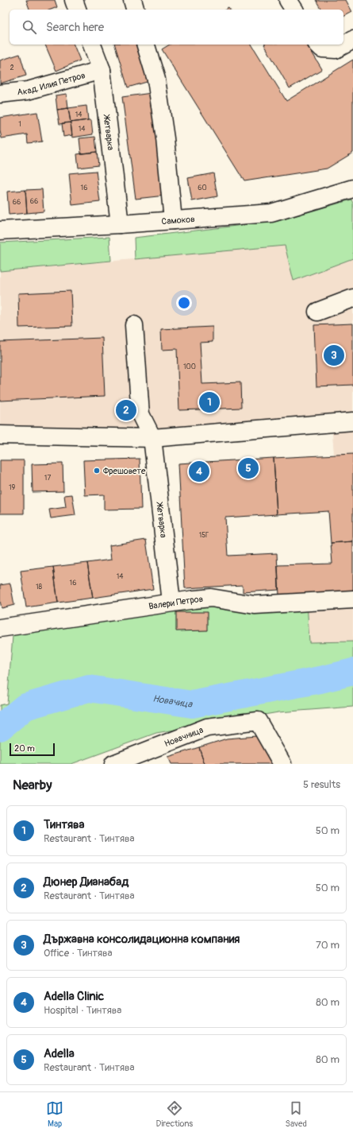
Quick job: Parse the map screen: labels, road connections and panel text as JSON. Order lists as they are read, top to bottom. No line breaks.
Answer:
{"streets":{"street":["Акад. Илия Петров","Жетварка","Самоков","Валери Петров","Новачница"]},"crossings":[["Акад. Илия Петров","Жетварка"],["Жетварка","Самоков"],["Жетварка","Валери Петров"]],"water":["Новачица"],"places":["Фрешовете"],"house_numbers":["2","14","1","14","16","60","66","66","100","17","19","15Г","14","16","18"],"scale_bar":"20 m","page":{"search":"Search here","pins":["3","1","2","5","4"],"scale":"20 m","heading":["Nearby","5 results"],"list":[{"mark":"1","name":"Тинтява","note":"Restaurant · Тинтява","value":"50 m"},{"mark":"2","name":"Дюнер Дианабад","note":"Restaurant · Тинтява","value":"50 m"},{"mark":"3","name":"Държавна консолидационна компания","note":"Office · Тинтява","value":"70 m"},{"mark":"4","name":"Adella Clinic","note":"Hospital · Тинтява","value":"80 m"},{"mark":"5","name":"Adella","note":"Restaurant · Тинтява","value":"80 m"}],"nav":["Map","Directions","Saved"]}}
